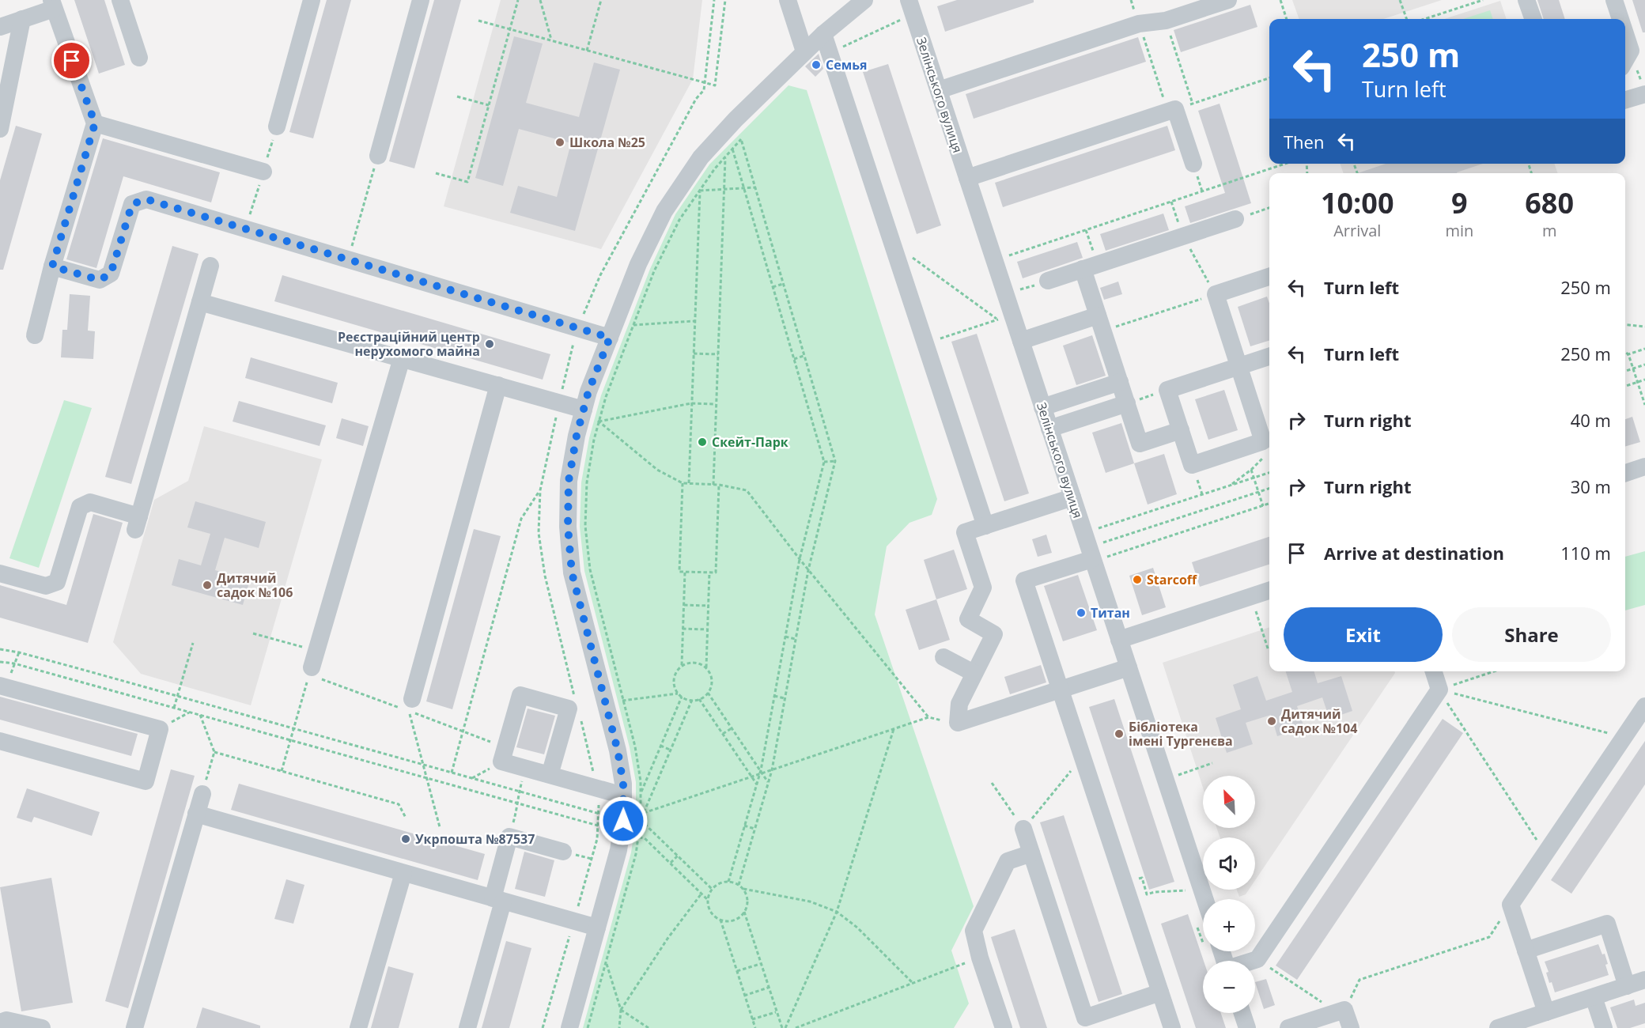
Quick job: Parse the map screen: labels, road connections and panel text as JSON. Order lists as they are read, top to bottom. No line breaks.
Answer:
{"streets":{"street":["Зелінського вулиця"]},"places":["Семья","Школа №25","Реєстраційний центр нерухомого майна","Скейт-Парк","Starcoff","Дитячий садок №106","Титан","Дитячий садок №104","Бібліотека імені Тургенєва","Укрпошта №87537"],"north":"top left","page":{"turn":["250 m","Turn left"],"then":"Then","eta":["10:00","Arrival","9","min","680","m"],"list":[{"name":"Turn left","value":"250 m"},{"name":"Turn left","value":"250 m"},{"name":"Turn right","value":"40 m"},{"name":"Turn right","value":"30 m"},{"name":"Arrive at destination","value":"110 m"}],"buttons":["Exit","Share"],"map_buttons":["+","−"]}}
